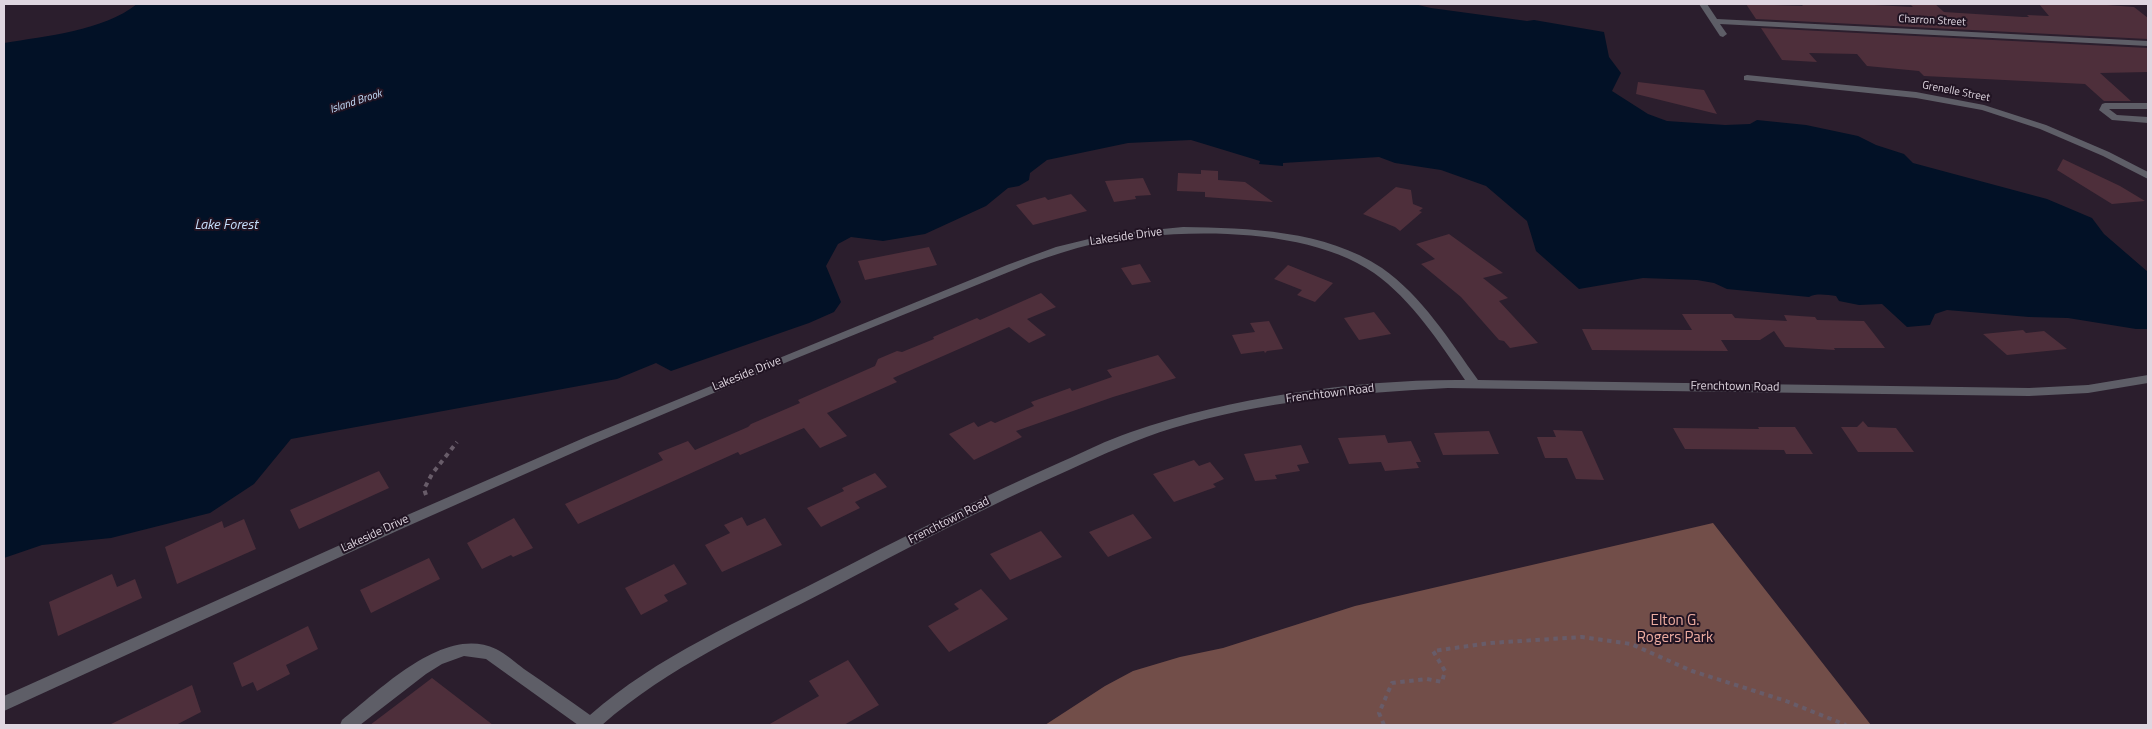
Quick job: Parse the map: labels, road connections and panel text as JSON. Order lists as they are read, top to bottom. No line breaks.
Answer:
{"streets":{"street":["Charron Street","Grenelle Street","Lakeside Drive","Frenchtown Road"]},"crossings":[["Lakeside Drive","Frenchtown Road"]],"water":["Island Brook","Lake Forest"],"parks":["Elton G. Rogers Park"]}
